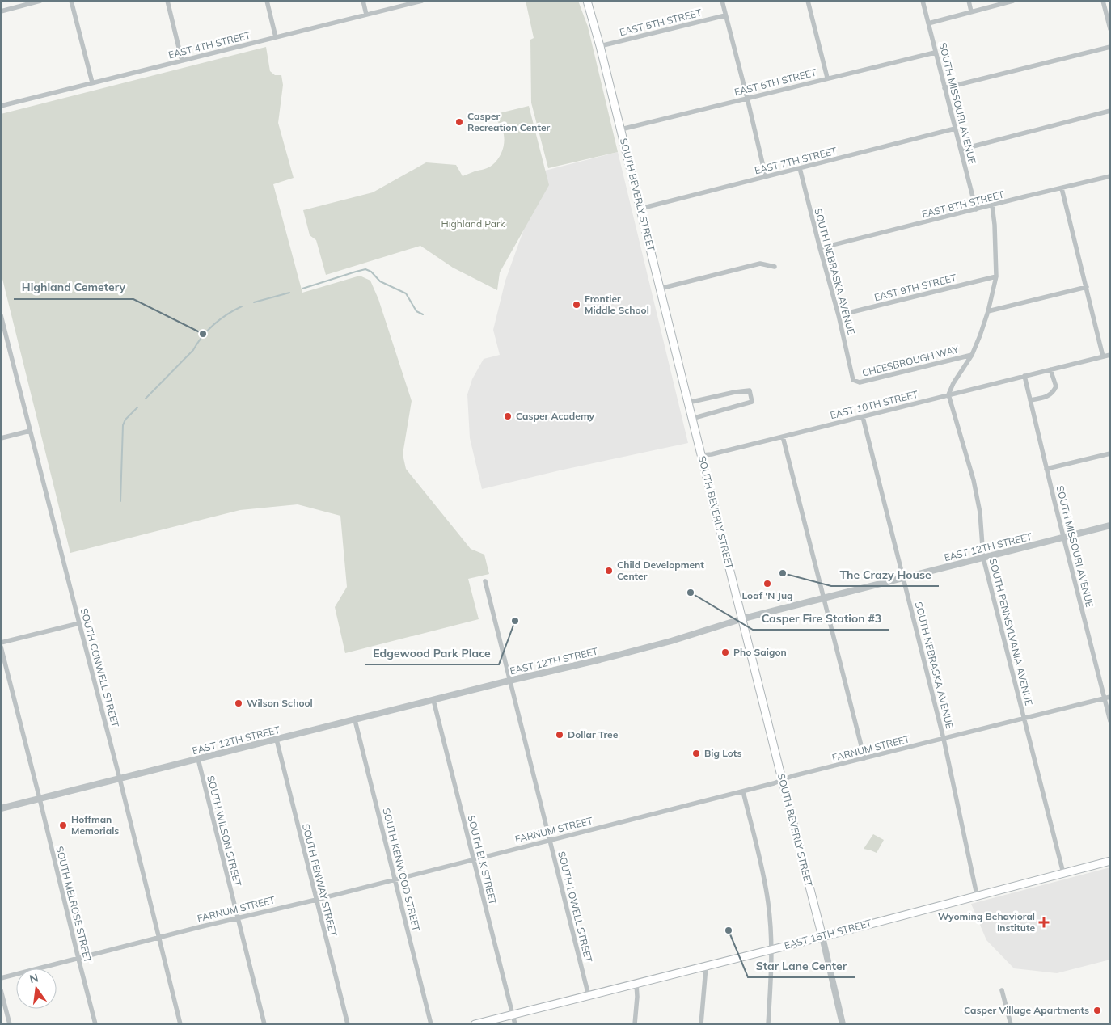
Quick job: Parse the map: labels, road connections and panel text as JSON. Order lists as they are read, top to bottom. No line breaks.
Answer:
{"streets":{"main road":["SOUTH BEVERLY STREET","EAST 15TH STREET"],"street":["EAST 5TH STREET","EAST 4TH STREET","EAST 6TH STREET","SOUTH MISSOURI AVENUE","EAST 7TH STREET","EAST 8TH STREET","SOUTH NEBRASKA AVENUE","EAST 9TH STREET","CHEESBROUGH WAY","EAST 10TH STREET","EAST 12TH STREET","SOUTH PENNSYLVANIA AVENUE","SOUTH CONWELL STREET","FARNUM STREET","SOUTH WILSON STREET","SOUTH ELK STREET","SOUTH KENWOOD STREET","SOUTH FENWAY STREET","SOUTH MELROSE STREET","SOUTH LOWELL STREET"]},"crossings":[["EAST 5TH STREET","SOUTH BEVERLY STREET"],["EAST 6TH STREET","SOUTH MISSOURI AVENUE"],["EAST 6TH STREET","SOUTH BEVERLY STREET"],["SOUTH MISSOURI AVENUE","EAST 7TH STREET"],["SOUTH MISSOURI AVENUE","EAST 8TH STREET"],["SOUTH MISSOURI AVENUE","EAST 10TH STREET"],["SOUTH MISSOURI AVENUE","EAST 12TH STREET"],["SOUTH MISSOURI AVENUE","FARNUM STREET"],["EAST 7TH STREET","SOUTH BEVERLY STREET"],["EAST 7TH STREET","SOUTH NEBRASKA AVENUE"],["SOUTH BEVERLY STREET","EAST 10TH STREET"],["SOUTH BEVERLY STREET","EAST 12TH STREET"],["SOUTH BEVERLY STREET","FARNUM STREET"],["SOUTH BEVERLY STREET","EAST 15TH STREET"],["EAST 8TH STREET","SOUTH NEBRASKA AVENUE"],["SOUTH NEBRASKA AVENUE","EAST 9TH STREET"],["SOUTH NEBRASKA AVENUE","CHEESBROUGH WAY"],["SOUTH NEBRASKA AVENUE","EAST 10TH STREET"],["SOUTH NEBRASKA AVENUE","EAST 12TH STREET"],["SOUTH NEBRASKA AVENUE","FARNUM STREET"],["SOUTH NEBRASKA AVENUE","EAST 15TH STREET"],["EAST 10TH STREET","SOUTH PENNSYLVANIA AVENUE"],["EAST 12TH STREET","SOUTH PENNSYLVANIA AVENUE"],["EAST 12TH STREET","SOUTH CONWELL STREET"],["EAST 12TH STREET","SOUTH WILSON STREET"],["EAST 12TH STREET","SOUTH ELK STREET"],["EAST 12TH STREET","SOUTH KENWOOD STREET"],["EAST 12TH STREET","SOUTH FENWAY STREET"],["EAST 12TH STREET","SOUTH MELROSE STREET"],["EAST 12TH STREET","SOUTH LOWELL STREET"],["SOUTH PENNSYLVANIA AVENUE","FARNUM STREET"],["SOUTH PENNSYLVANIA AVENUE","EAST 15TH STREET"],["SOUTH CONWELL STREET","FARNUM STREET"],["FARNUM STREET","SOUTH WILSON STREET"],["FARNUM STREET","SOUTH ELK STREET"],["FARNUM STREET","SOUTH KENWOOD STREET"],["FARNUM STREET","SOUTH FENWAY STREET"],["FARNUM STREET","SOUTH MELROSE STREET"],["FARNUM STREET","SOUTH LOWELL STREET"],["SOUTH ELK STREET","EAST 15TH STREET"],["SOUTH LOWELL STREET","EAST 15TH STREET"]],"parks":["Highland Park"],"places":{"other":["Casper Recreation Center","Frontier Middle School","Highland Cemetery","Casper Academy","Child Development Center","The Crazy House","Loaf 'N Jug","Casper Fire Station #3","Edgewood Park Place","Pho Saigon","Wilson School","Dollar Tree","Big Lots","Hoffman Memorials","Star Lane Center","Casper Village Apartments"],"health":["Wyoming Behavioral Institute"]},"north":"top"}
